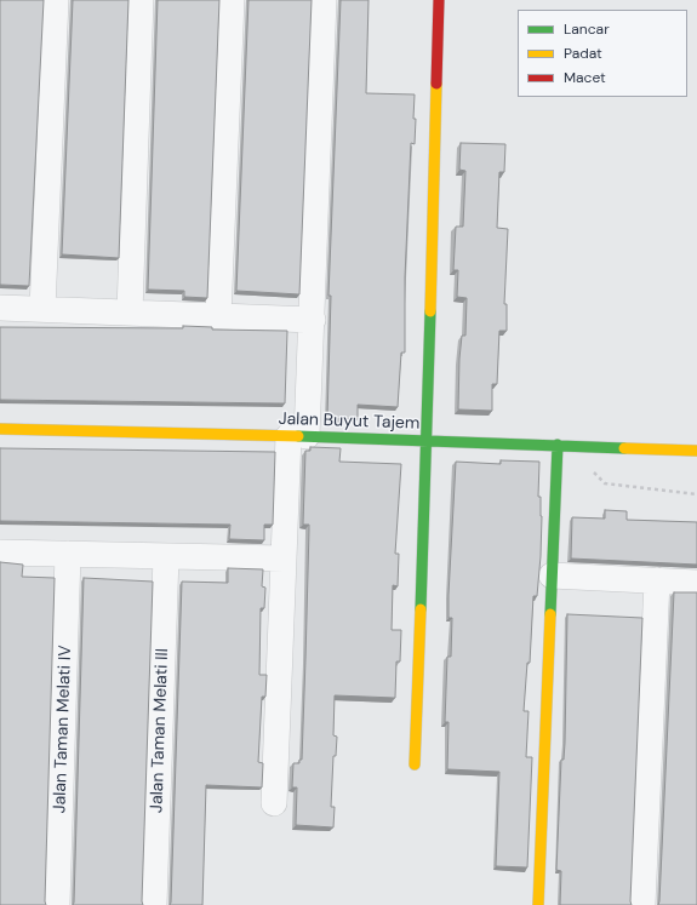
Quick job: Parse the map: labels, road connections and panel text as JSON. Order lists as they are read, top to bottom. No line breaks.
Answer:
{"streets":{"street":["Jalan Buyut Tajem","Jalan Taman Melati IV","Jalan Taman Melati III"]},"legend":["Lancar","Padat","Macet"]}
